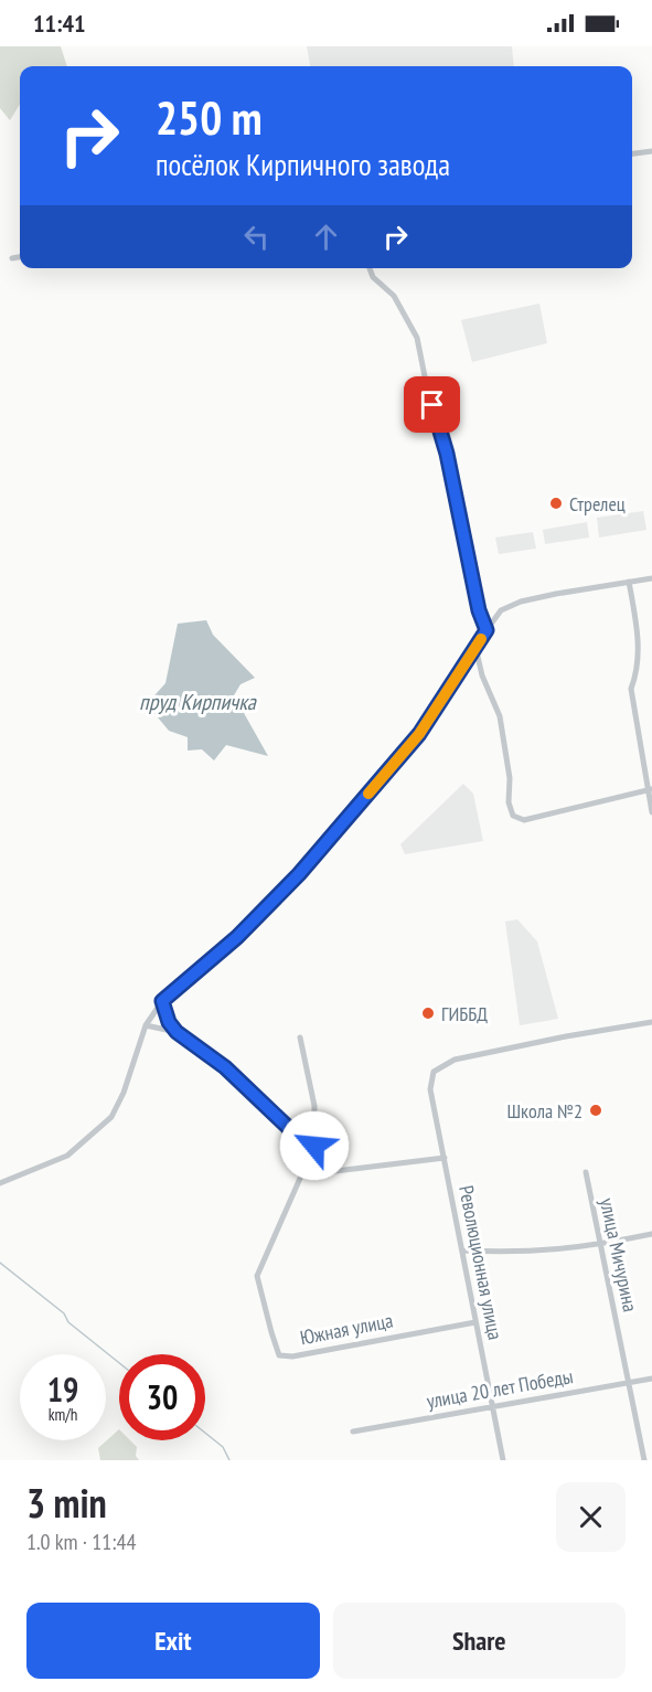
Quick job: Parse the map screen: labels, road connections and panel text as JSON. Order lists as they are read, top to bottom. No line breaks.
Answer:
{"streets":{"street":["улица Мичурина","Революционная улица","Южная улица","улица 20 лет Победы"]},"crossings":[["улица Мичурина","улица 20 лет Победы"],["Революционная улица","Южная улица"],["Революционная улица","улица 20 лет Победы"]],"water":["пруд Кирпичка"],"places":["Стрелец","ГИББД","Школа №2"],"page":{"status":"11:41","turn":["250 m","посёлок Кирпичного завода"],"speed":"19 km/h","limit":"30","heading":["3 min","1.0 km · 11:44"],"buttons":["Exit","Share"]}}
